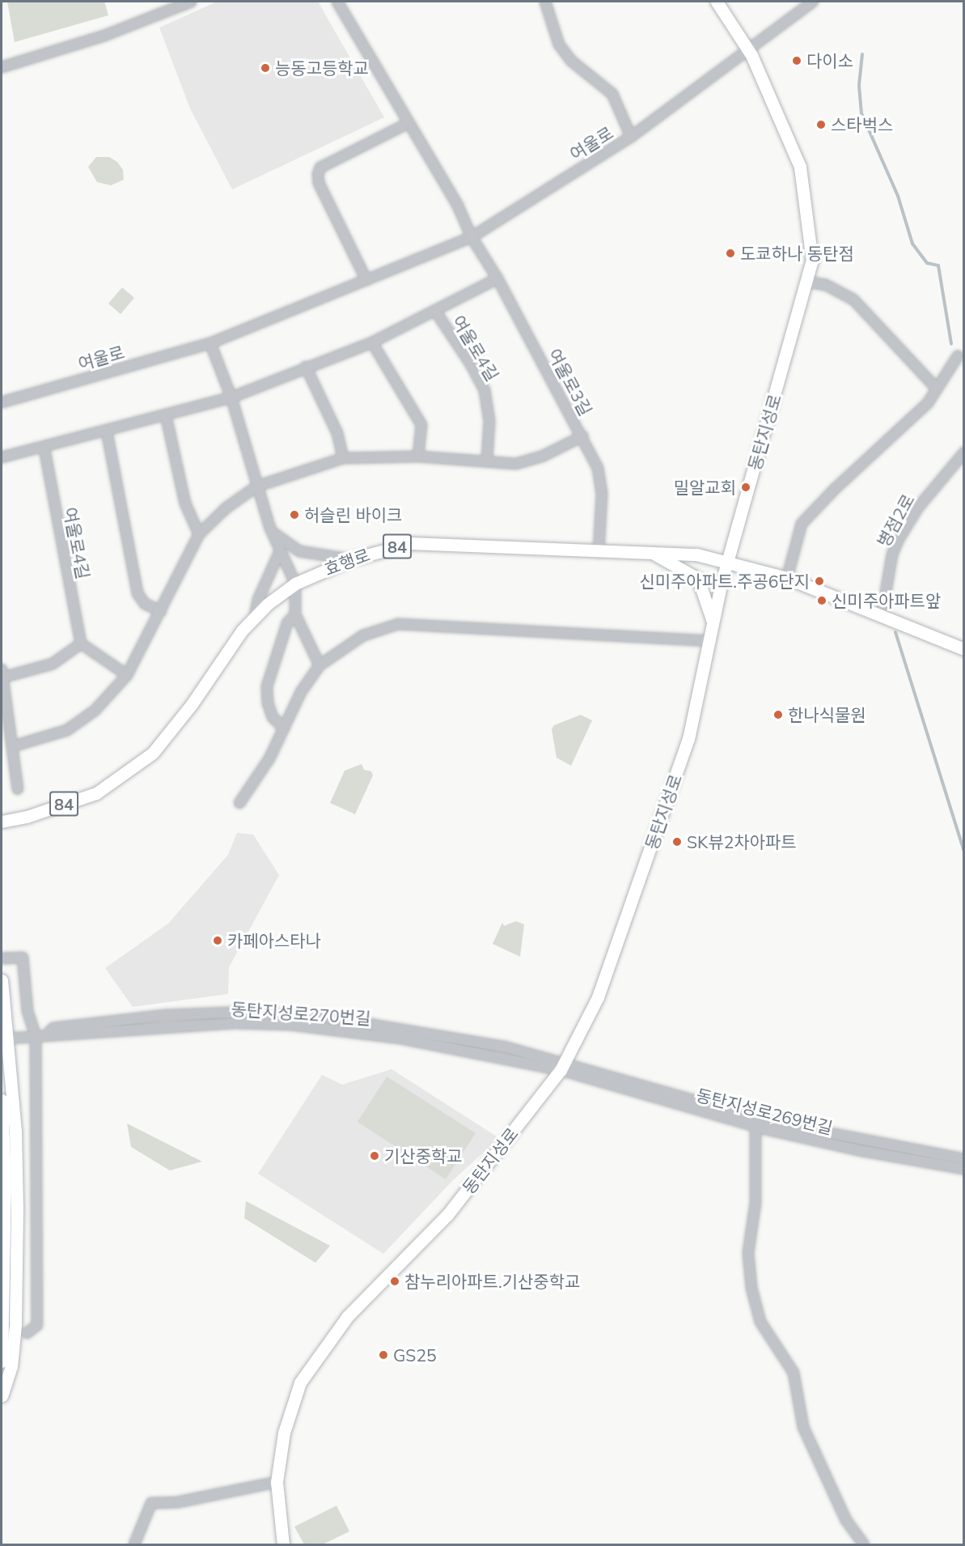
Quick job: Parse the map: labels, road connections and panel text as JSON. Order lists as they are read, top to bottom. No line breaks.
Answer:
{"streets":{"main road":["동탄지성로","84","효행로"],"street":["여울로","여울로4길","여울로3길","병점2로","동탄지성로269번길"]},"crossings":[["여울로","여울로3길"],["여울로","동탄지성로"],["여울로3길","효행로"],["동탄지성로","효행로"],["동탄지성로","동탄지성로269번길"],["병점2로","84"],["병점2로","효행로"],["84","효행로"]],"places":["다이소","능동고등학교","스타벅스","도쿄하나 동탄점","밀알교회","허슬린 바이크","신미주아파트.주공6단지","신미주아파트앞","한나식물원","SK뷰2차아파트","카페아스타나","기산중학교","참누리아파트.기산중학교","GS25"]}
